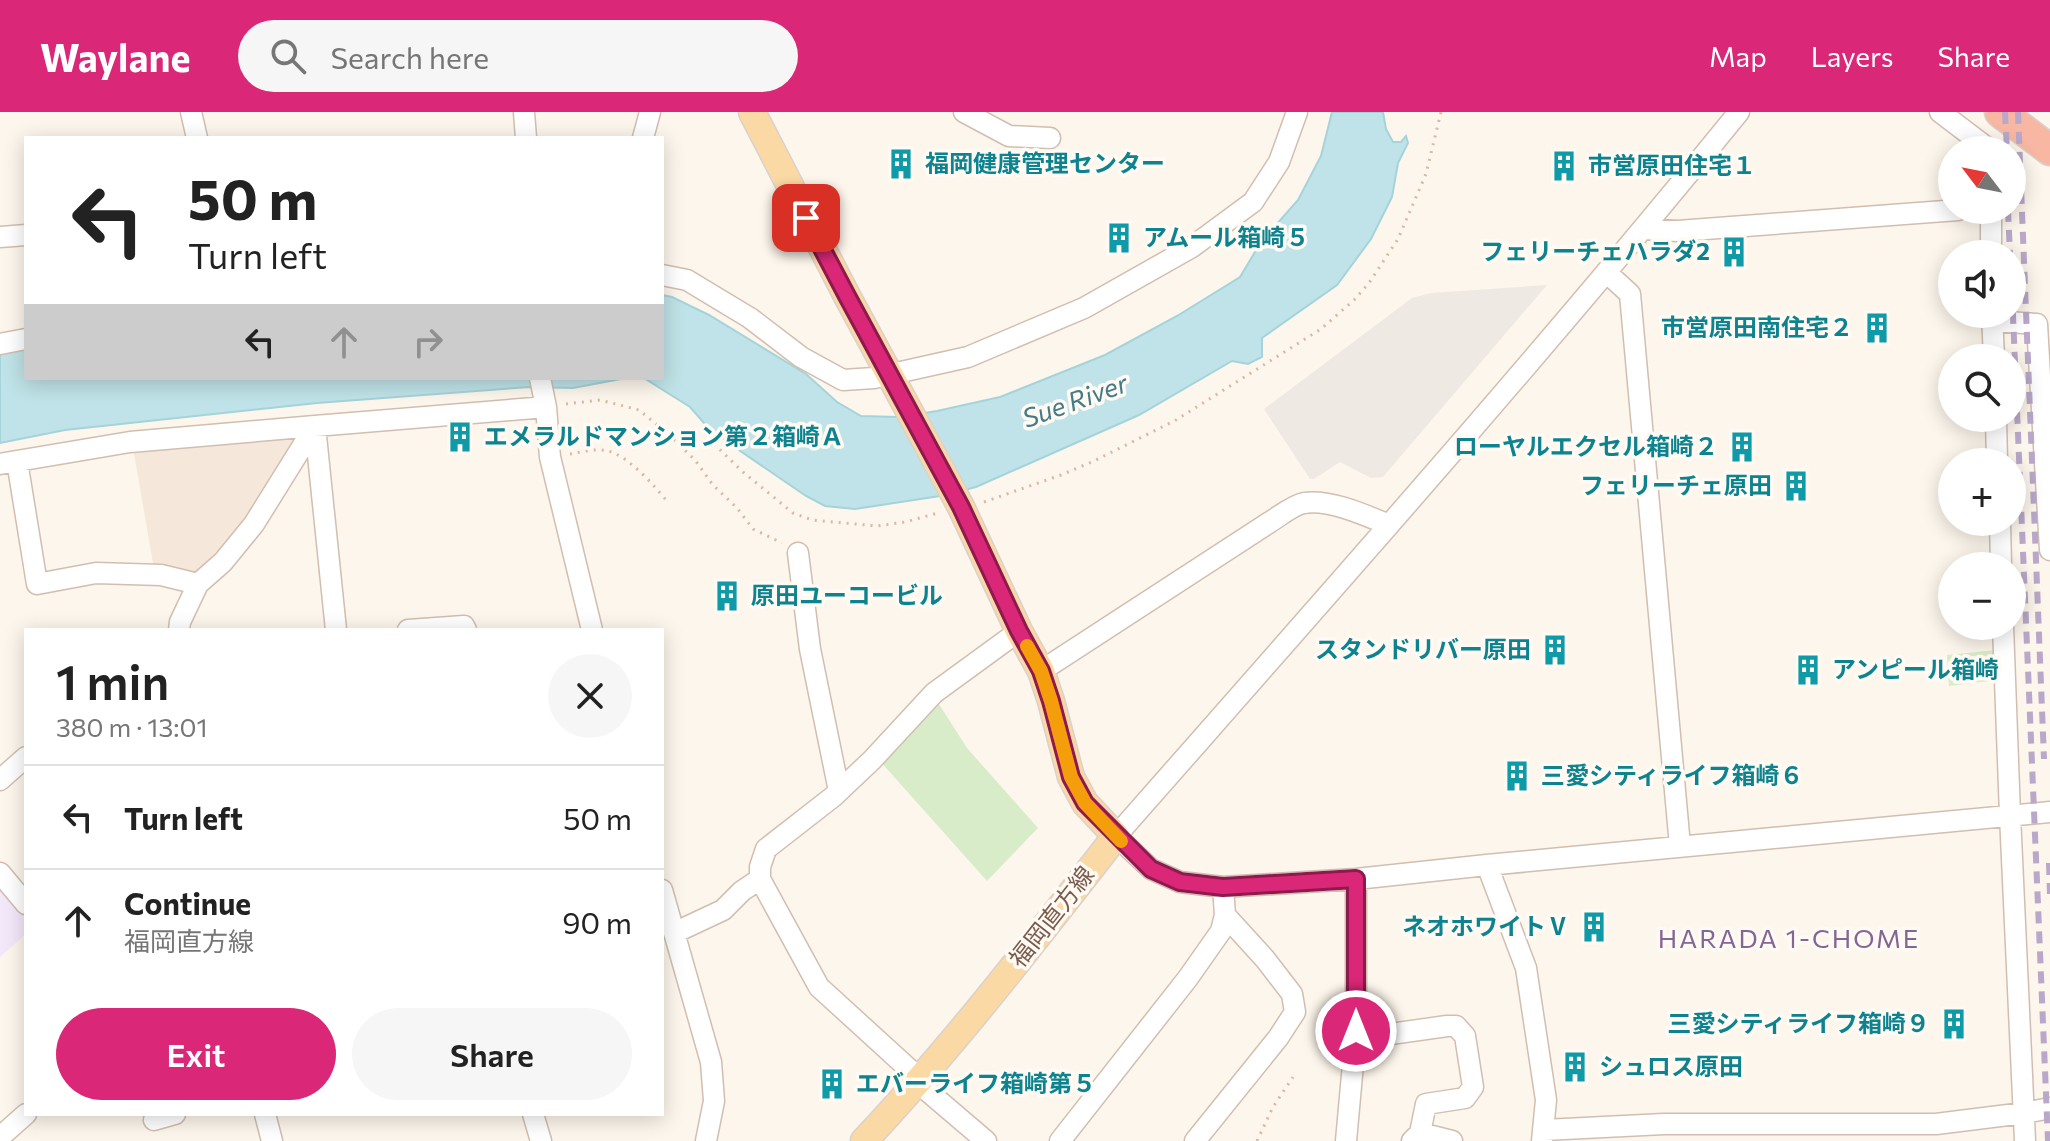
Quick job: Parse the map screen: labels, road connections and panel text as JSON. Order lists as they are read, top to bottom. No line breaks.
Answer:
{"streets":{"main road":["福岡直方線"]},"districts":["HARADA 1-CHOME"],"water":["Sue River"],"places":{"building":["福岡健康管理センター","市営原田住宅１","アムール箱崎５","フェリーチェハラダ2","市営原田南住宅２","エメラルドマンション第２箱崎Ａ","ローヤルエクセル箱崎２","フェリーチェ原田","原田ユーコービル","スタンドリバー原田","アンピール箱崎","三愛シティライフ箱崎６","ネオホワイトⅤ","三愛シティライフ箱崎９","シュロス原田","エバーライフ箱崎第５"]},"north":"top left","page":{"header":"Waylane","search":"Search here","nav":["Map","Layers","Share"],"map_buttons":["+","−"],"turn":["50 m","Turn left"],"heading":["1 min","380 m · 13:01"],"list":[{"name":"Turn left","value":"50 m"},{"name":"Continue","note":"福岡直方線","value":"90 m"}],"buttons":["Exit","Share"]}}
